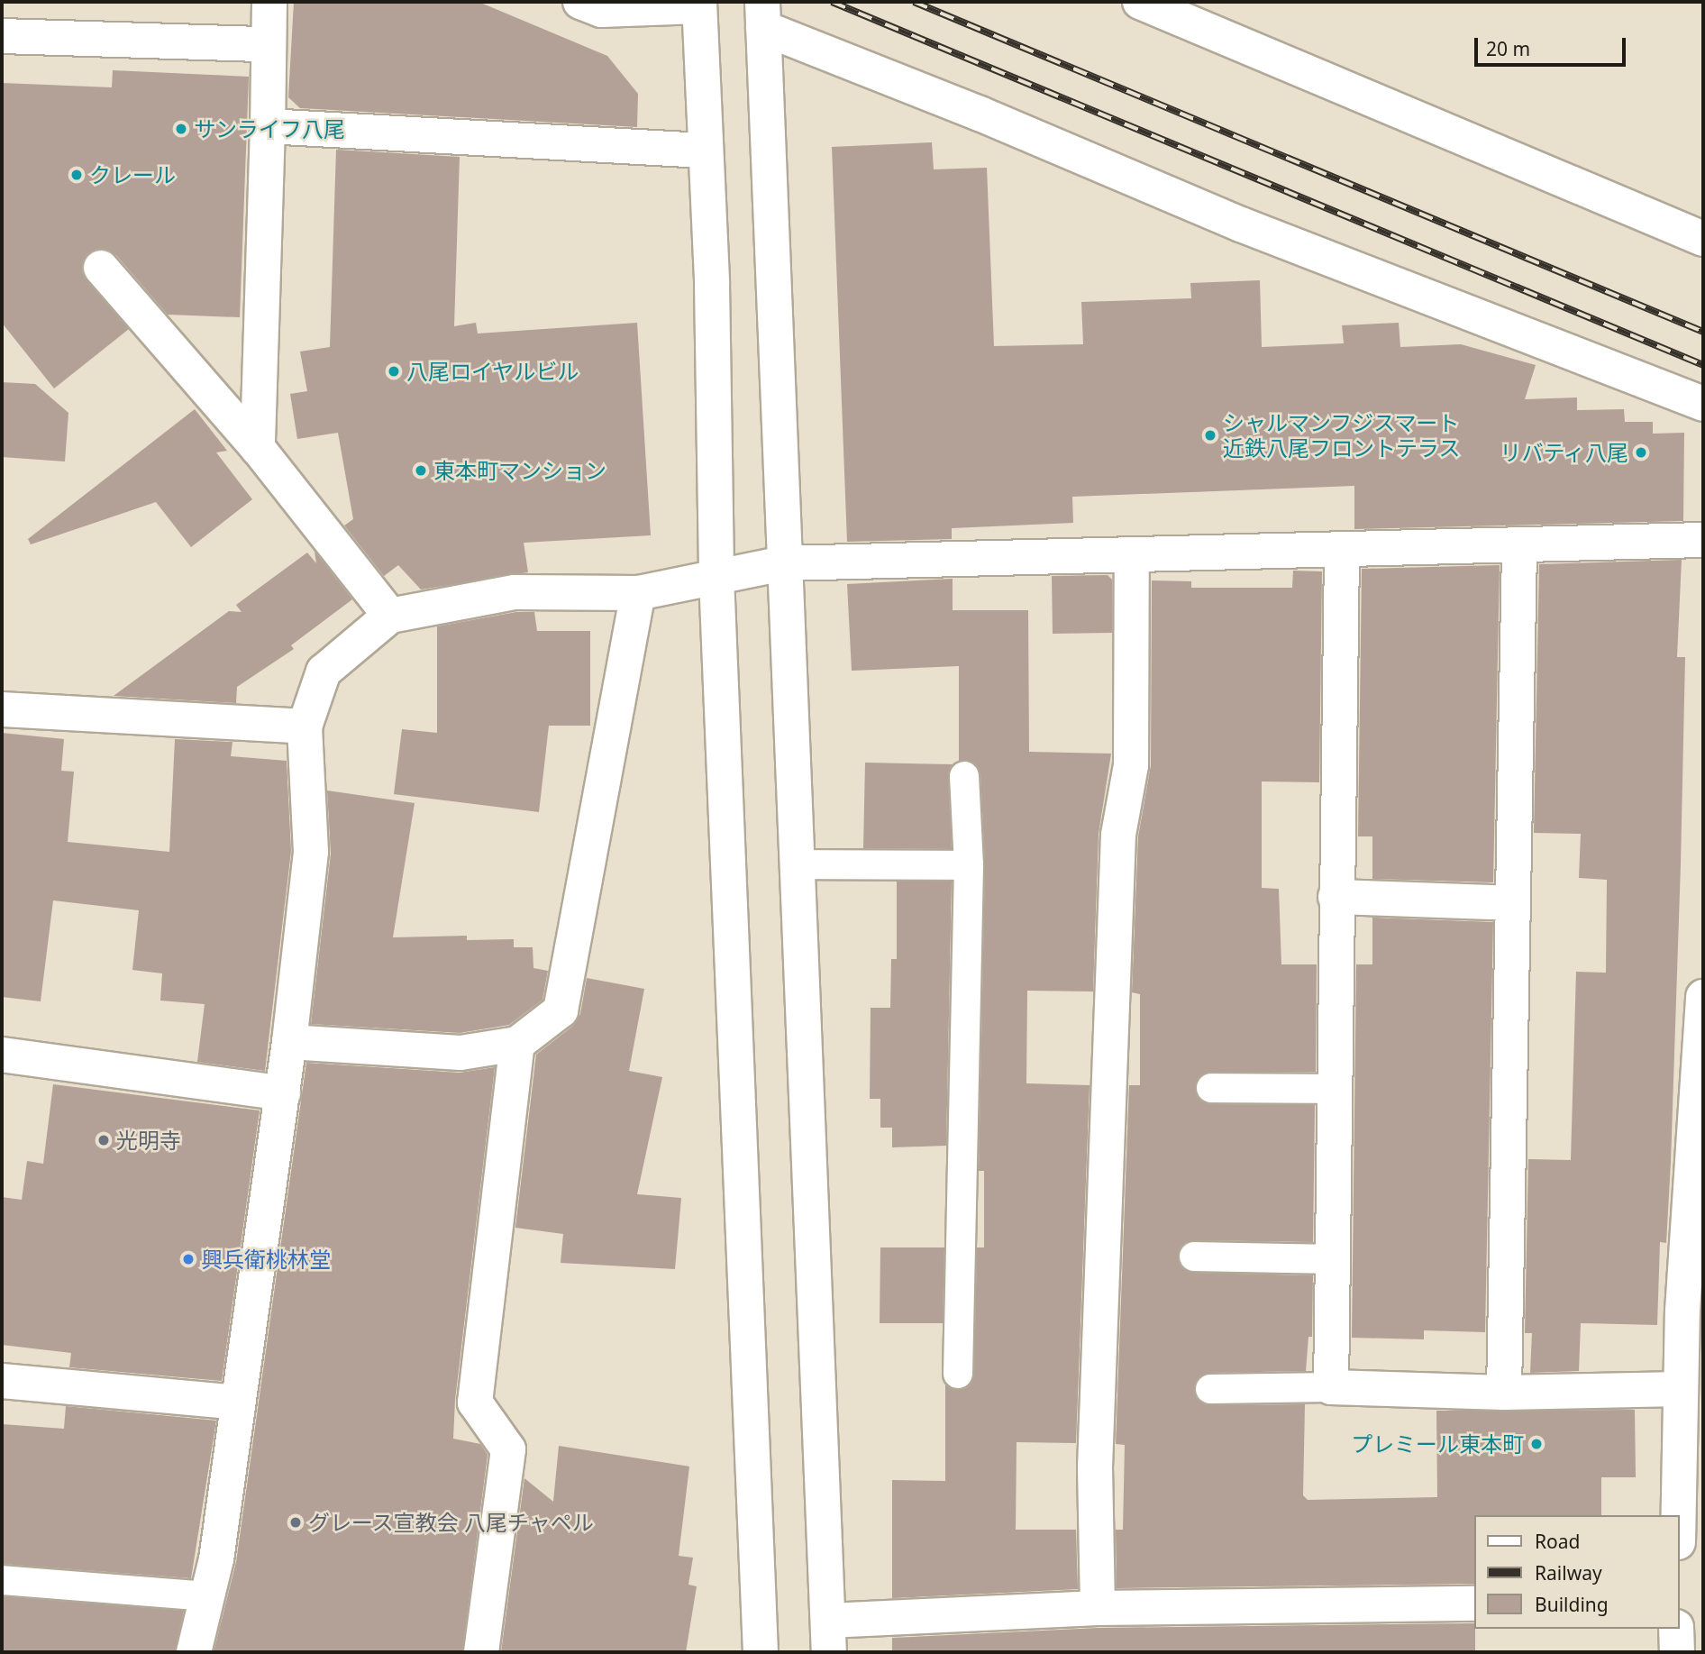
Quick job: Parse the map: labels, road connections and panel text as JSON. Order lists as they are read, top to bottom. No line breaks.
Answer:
{"places":["サンライフ八尾","クレール","八尾ロイヤルビル","シャルマンフジスマート 近鉄八尾フロントテラス","リバティ八尾","東本町マンション","光明寺","興兵衛桃林堂","プレミール東本町","グレース宣教会 八尾チャペル"],"legend":["Road","Railway","Building"],"scale_bar":"20 m"}
